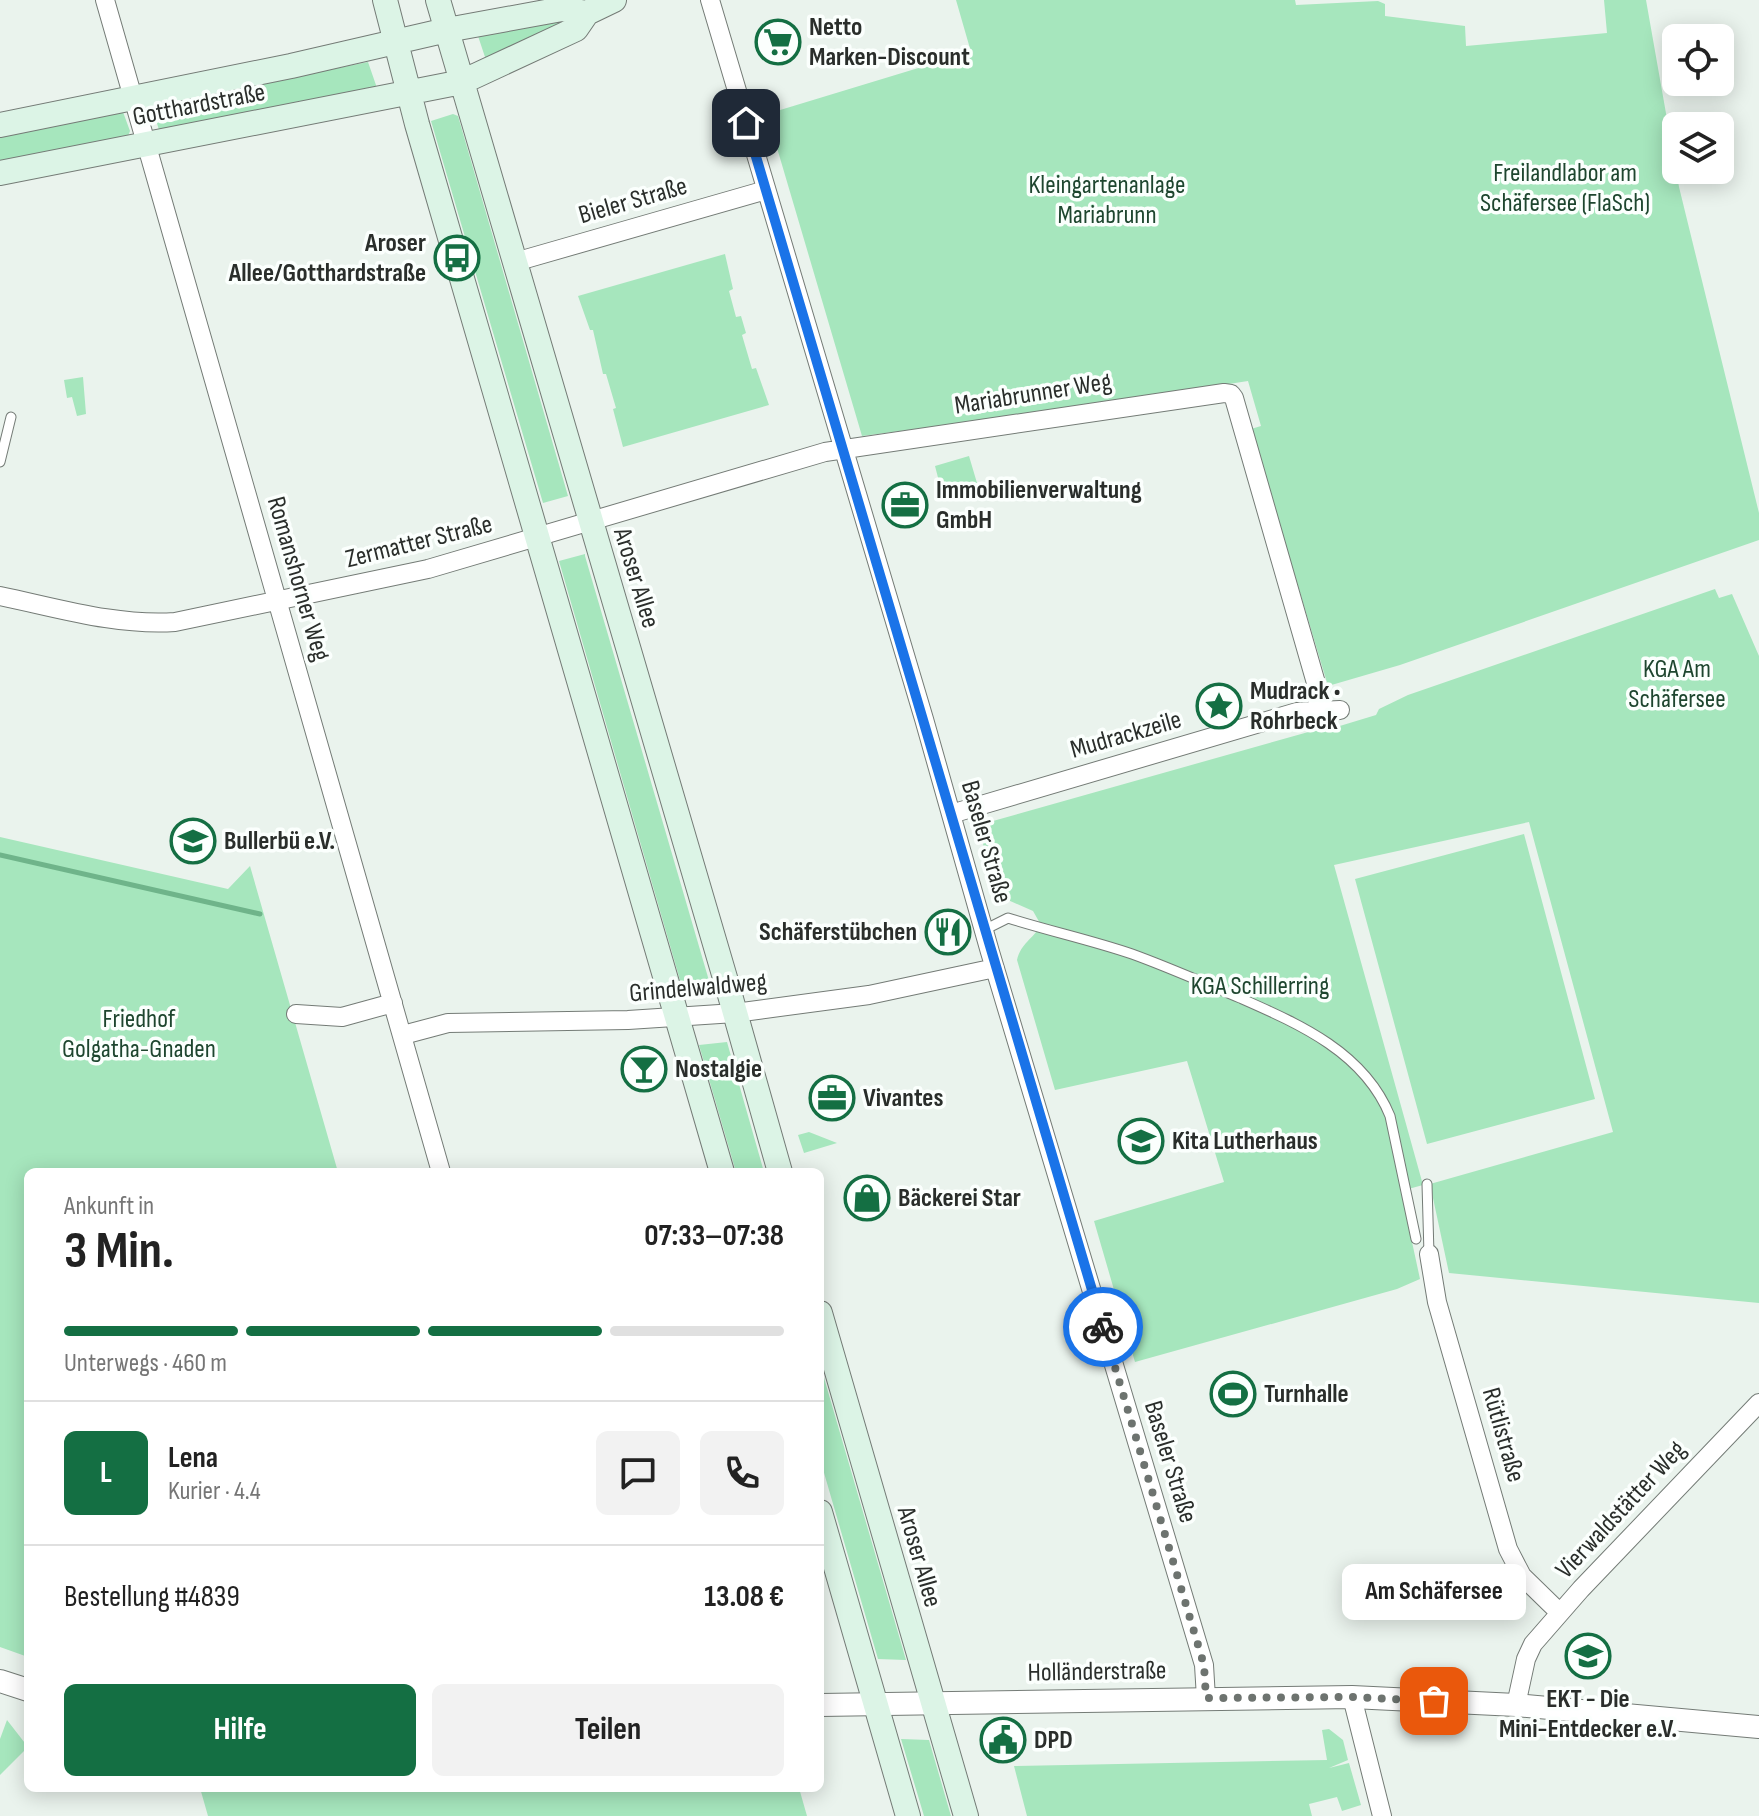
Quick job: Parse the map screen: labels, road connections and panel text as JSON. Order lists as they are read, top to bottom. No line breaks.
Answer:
{"streets":{"main road":["Gotthardstraße","Aroser Allee"],"street":["Bieler Straße","Mariabrunner Weg","Zermatter Straße","Romanshorner Weg","Mudrackzeile","Baseler Straße","Grindelwaldweg","Rütlistraße","Vierwaldstätter Weg","Holländerstraße"]},"crossings":[["Gotthardstraße","Aroser Allee"],["Gotthardstraße","Romanshorner Weg"],["Bieler Straße","Aroser Allee"],["Bieler Straße","Baseler Straße"],["Mariabrunner Weg","Zermatter Straße"],["Mariabrunner Weg","Mudrackzeile"],["Mariabrunner Weg","Baseler Straße"],["Zermatter Straße","Aroser Allee"],["Zermatter Straße","Romanshorner Weg"],["Zermatter Straße","Baseler Straße"],["Aroser Allee","Grindelwaldweg"],["Aroser Allee","Holländerstraße"],["Romanshorner Weg","Grindelwaldweg"],["Mudrackzeile","Baseler Straße"],["Baseler Straße","Grindelwaldweg"],["Baseler Straße","Holländerstraße"],["Rütlistraße","Vierwaldstätter Weg"],["Vierwaldstätter Weg","Holländerstraße"]],"parks":["Freilandlabor am Schäfersee (FlaSch)","Kleingartenanlage Mariabrunn","KGA Am Schäfersee","KGA Schillerring","Friedhof Golgatha-Gnaden"],"places":{"supermarket":["Netto Marken-Discount"],"bus stop":["Aroser Allee/Gotthardstraße"],"office":["Immobilienverwaltung GmbH","Vivantes"],"place":["Mudrack • Rohrbeck"],"school or university":["Bullerbü e.V.","Kita Lutherhaus","EKT - Die Mini-Entdecker e.V."],"restaurant":["Schäferstübchen"],"bar":["Nostalgie"],"shop":["Bäckerei Star"],"sports":["Turnhalle"],"other":["Am Schäfersee"],"public building":["DPD"]},"page":{"heading":["3 Min.","Ankunft in","07:33–07:38"],"panel":["Lena","Kurier · 4.4","Bestellung #4839","13.08 €"],"bar":"Unterwegs · 460 m","round":"L","bubble":"Am Schäfersee","buttons":["Hilfe","Teilen"]}}
